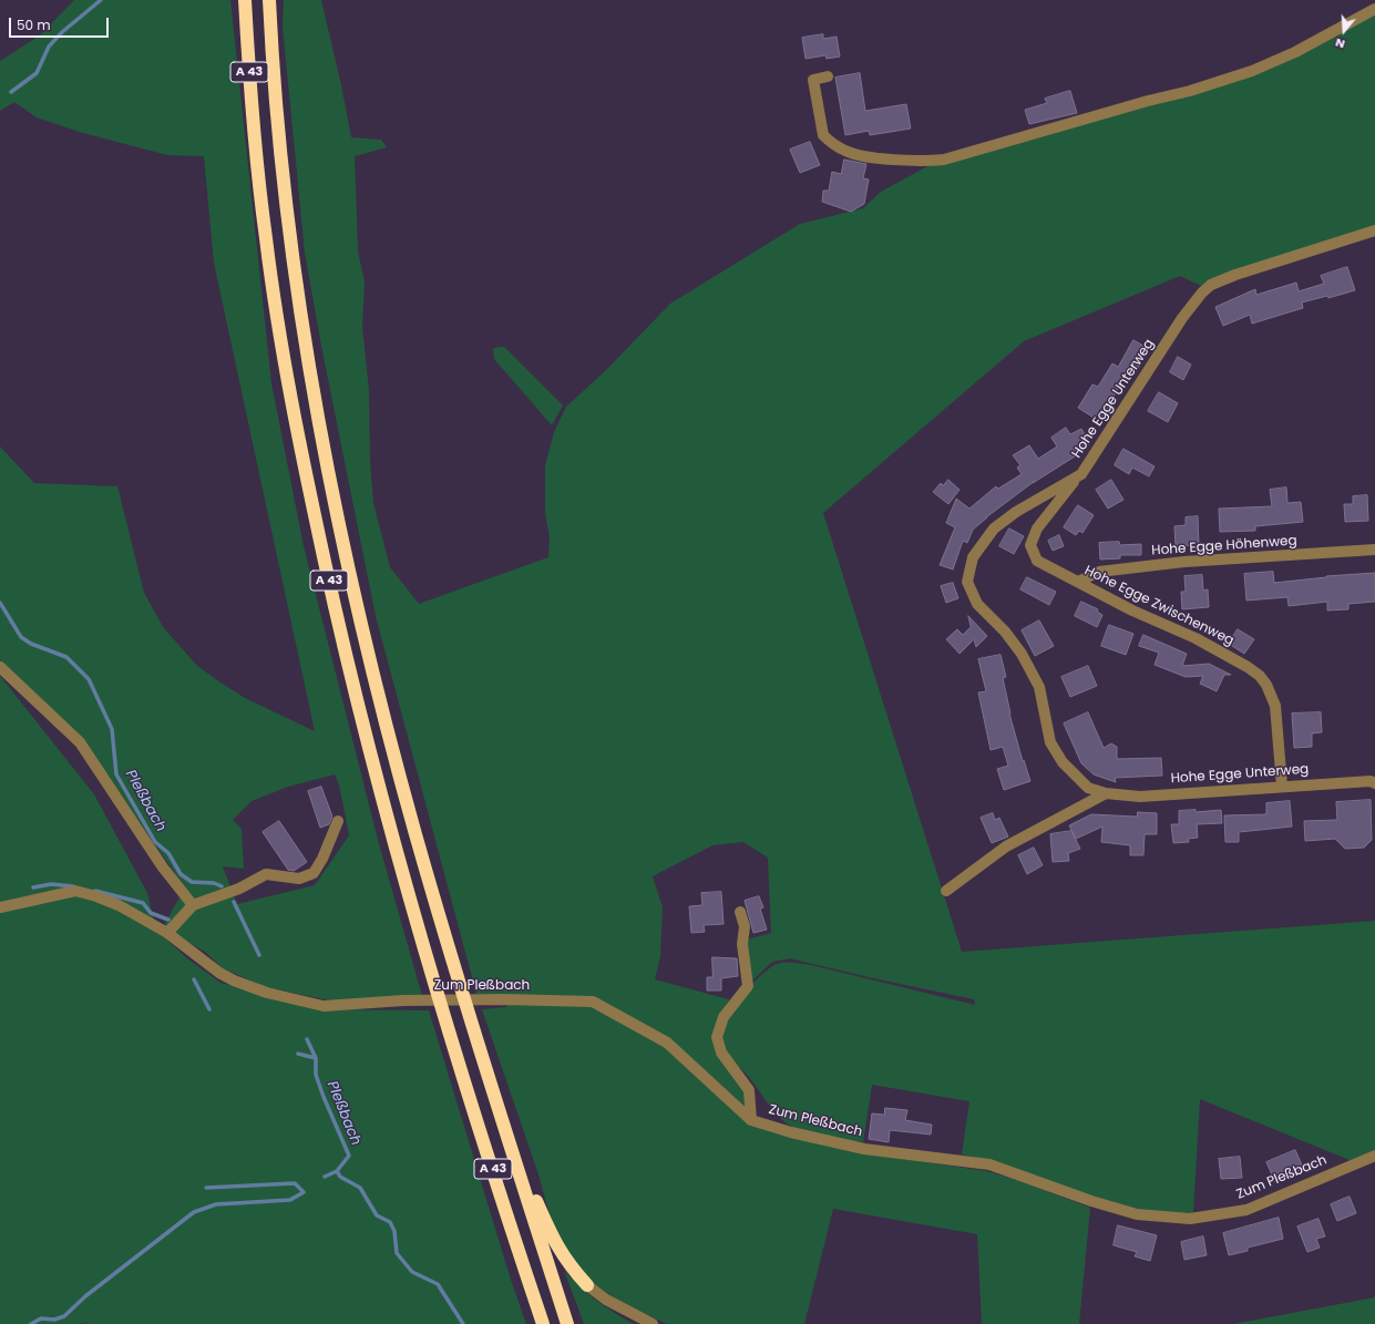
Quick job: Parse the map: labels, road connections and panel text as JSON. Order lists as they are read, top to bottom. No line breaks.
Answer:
{"streets":{"highway":["A 43"],"street":["Hohe Egge Unterweg","Hohe Egge Höhenweg","Hohe Egge Zwischenweg","Zum Pleßbach"]},"crossings":[["Hohe Egge Unterweg","Hohe Egge Zwischenweg"],["Hohe Egge Höhenweg","Hohe Egge Zwischenweg"]],"water":["Pleßbach"],"scale_bar":"50 m","north":"bottom"}
